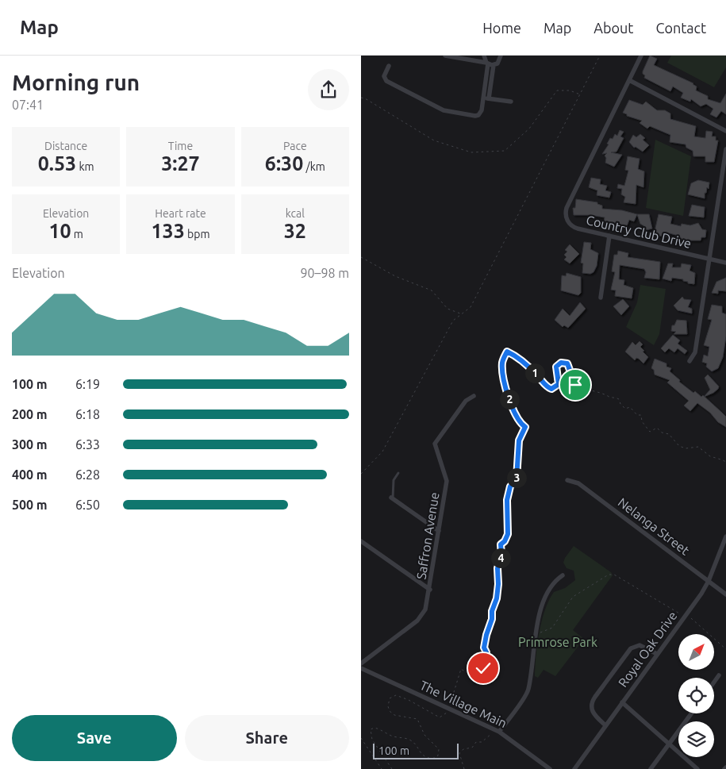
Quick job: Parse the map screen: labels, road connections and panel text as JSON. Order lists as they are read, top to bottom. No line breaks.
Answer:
{"streets":{"street":["Country Club Drive","Nelanga Street","Saffron Avenue","Royal Oak Drive","The Village Main"]},"crossings":[["Nelanga Street","Royal Oak Drive"]],"parks":["Primrose Park"],"scale_bar":"100 m","north":"top right","page":{"header":"Map","nav":["Home","Map","About","Contact"],"heading":["Morning run","07:41"],"stats":[["Distance","0.53 km"],["Time","3:27"],["Pace","6:30 /km"],["Elevation","10 m"],["Heart rate","133 bpm"],["kcal","32"]],"chart":["Elevation","90–98 m"],"pins":["1","2","3","4"],"list":[{"name":"100 m","note":"6:19"},{"name":"200 m","note":"6:18"},{"name":"300 m","note":"6:33"},{"name":"400 m","note":"6:28"},{"name":"500 m","note":"6:50"}],"buttons":["Save","Share"],"scale":"100 m"}}
